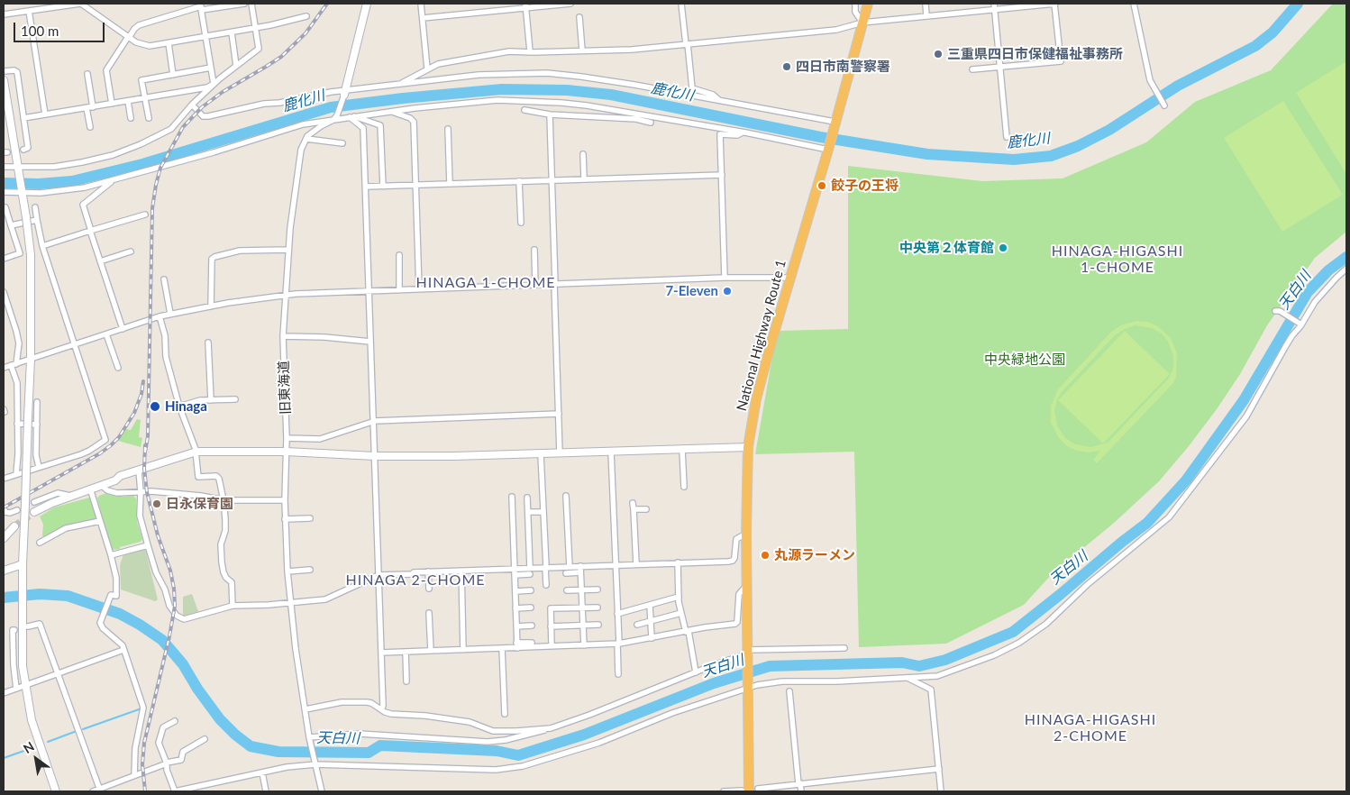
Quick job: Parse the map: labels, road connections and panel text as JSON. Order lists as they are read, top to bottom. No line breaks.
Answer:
{"streets":{"highway":["National Highway Route 1"],"street":["旧東海道"]},"districts":["HINAGA-HIGASHI 1-CHOME","HINAGA 1-CHOME","HINAGA 2-CHOME","HINAGA-HIGASHI 2-CHOME"],"water":["鹿化川","天白川"],"parks":["中央緑地公園"],"places":["三重県四日市保健福祉事務所","四日市南警察署","餃子の王将","中央第２体育館","7-Eleven","Hinaga","日永保育園","丸源ラーメン"],"scale_bar":"100 m","north":"top left"}
